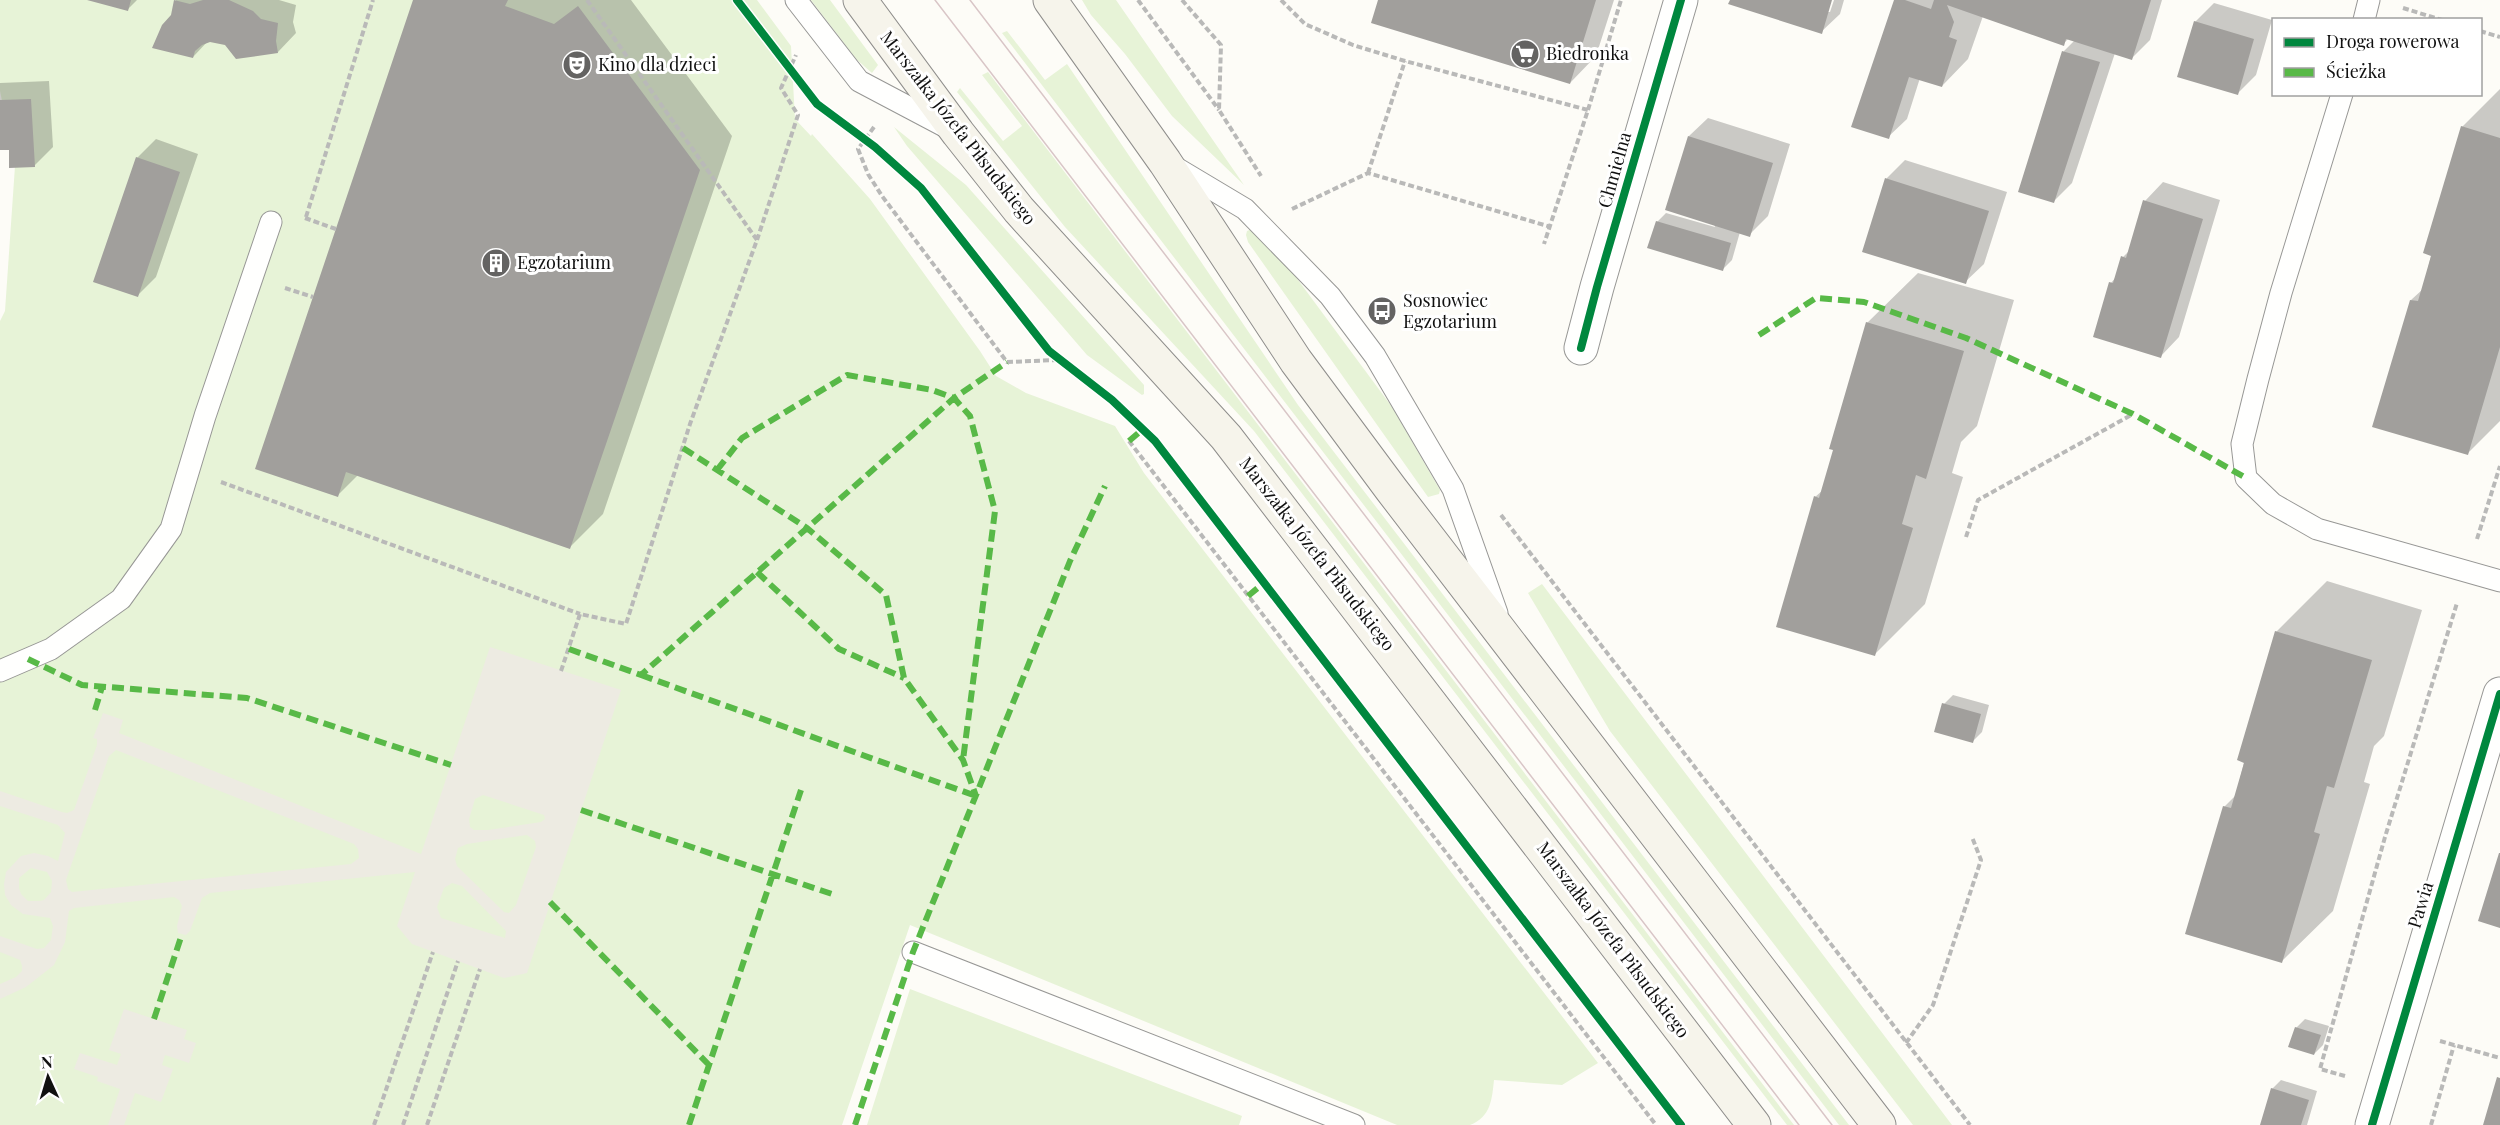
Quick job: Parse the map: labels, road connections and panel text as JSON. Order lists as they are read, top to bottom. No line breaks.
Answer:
{"streets":{"main road":["Marszałka Józefa Piłsudskiego"],"street":["Chmielna","Pawia"]},"places":{"supermarket":["Biedronka"],"theatre":["Kino dla dzieci"],"building":["Egzotarium"],"bus stop":["Sosnowiec Egzotarium"]},"legend":["Droga rowerowa","Ścieżka"],"north":"top"}
